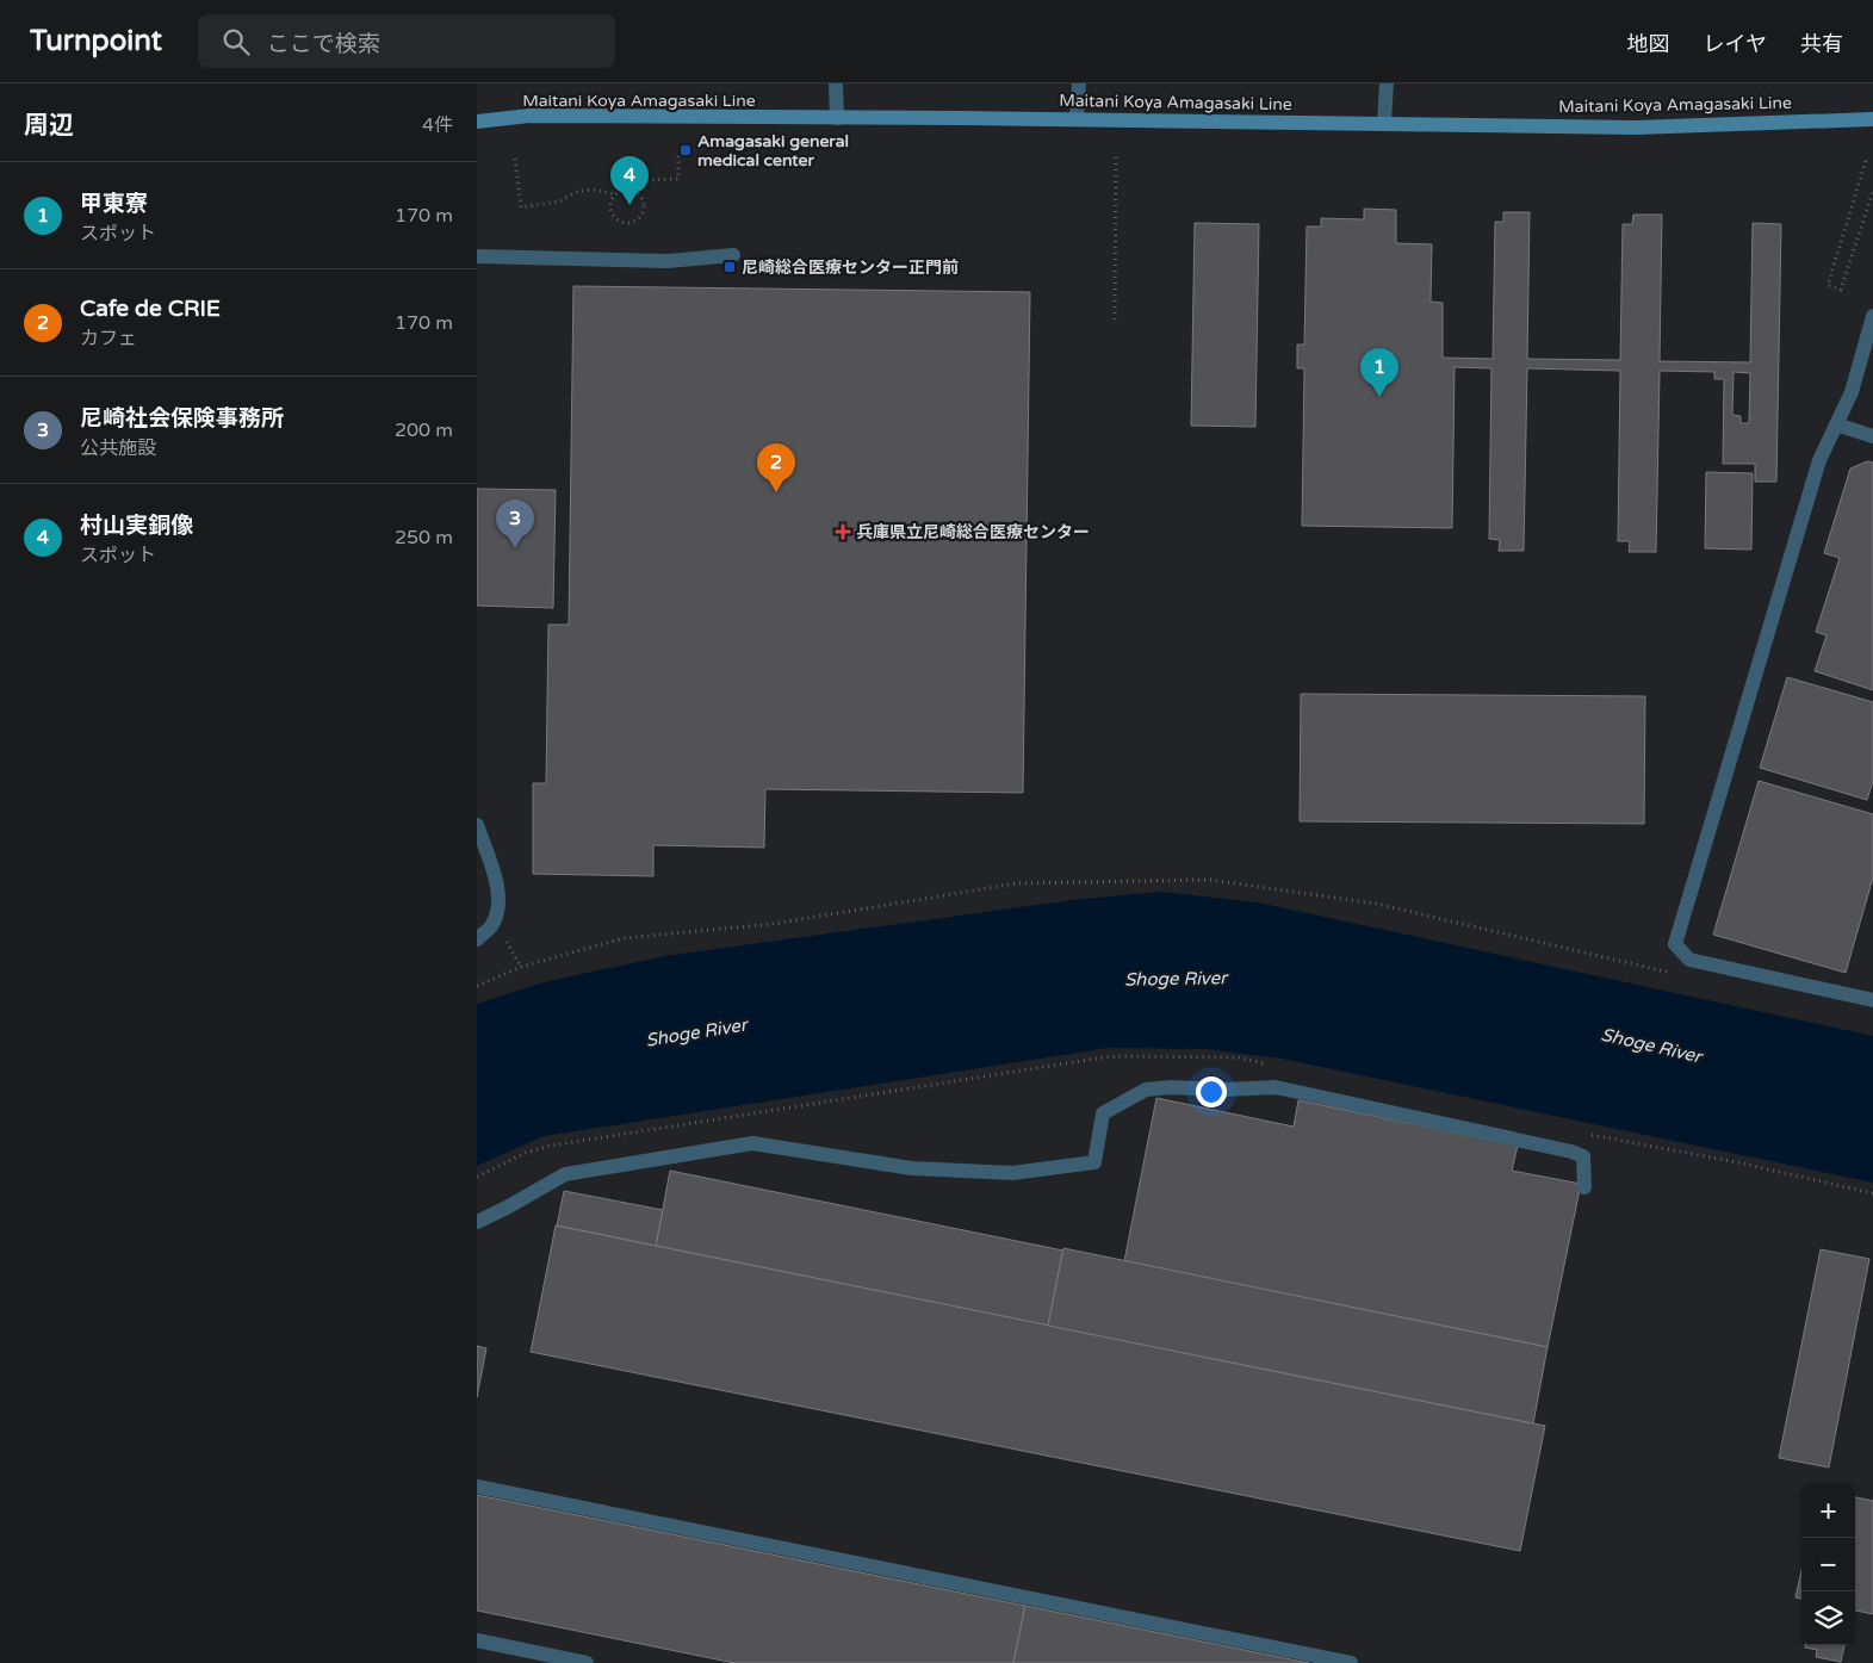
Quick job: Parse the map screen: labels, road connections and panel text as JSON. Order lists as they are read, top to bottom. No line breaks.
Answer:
{"streets":{"main road":["Maitani Koya Amagasaki Line"]},"water":["Shoge River"],"places":{"transit":["Amagasaki general medical center","尼崎総合医療センター正門前"],"health":["兵庫県立尼崎総合医療センター"]},"page":{"header":"Turnpoint","search":"ここで検索","nav":["地図","レイヤ","共有"],"heading":["周辺","4件"],"pins":["4","1","2","3"],"list":[{"mark":"1","name":"甲東寮","note":"スポット","value":"170 m"},{"mark":"2","name":"Cafe de CRIE","note":"カフェ","value":"170 m"},{"mark":"3","name":"尼崎社会保険事務所","note":"公共施設","value":"200 m"},{"mark":"4","name":"村山実銅像","note":"スポット","value":"250 m"}],"map_buttons":["+","−"]}}
